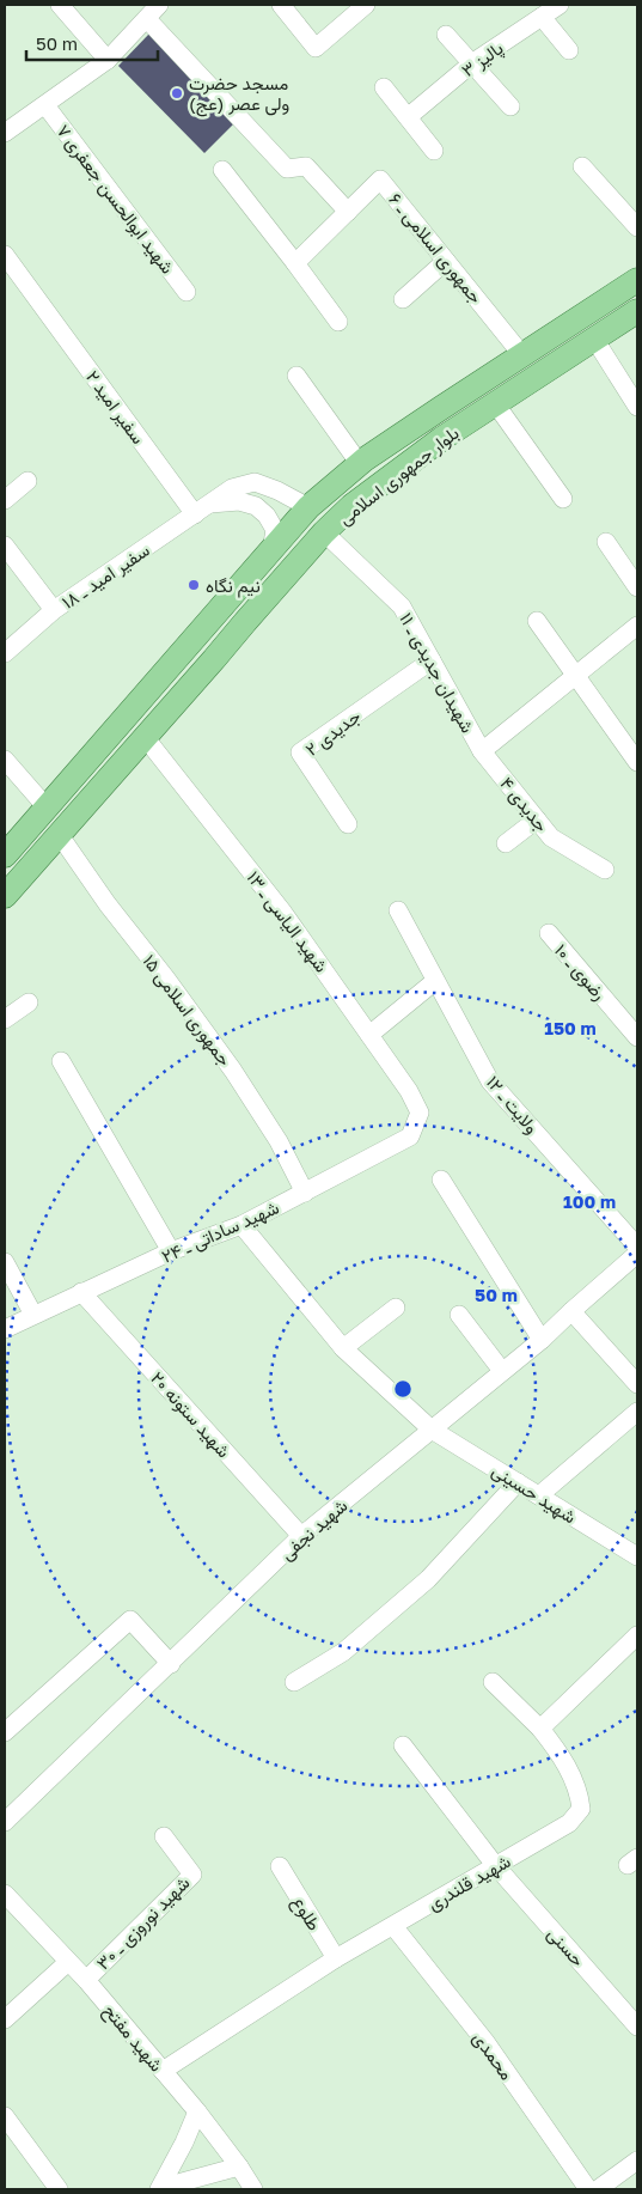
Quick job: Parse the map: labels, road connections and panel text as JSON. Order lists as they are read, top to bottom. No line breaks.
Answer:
{"streets":{"main road":["بلوار جمهوری اسلامی"],"street":["پالیز ۳","شهید ابوالحسن جعفری ۷","جمهوری اسلامی ـ ۶","سفیر امید ۲","سفیر امید ـ ۱۸","شهیدان جدیدی ـ ۱۱","جدیدی ۲","جدیدی ۴","شهید الیاسی ـ ۱۳","رضوی ـ ۱۰","جمهوری اسلامی ۱۵","ولایت ـ ۱۲","شهید ساداتی ـ ۲۴","شهید ستونه ۲۰","شهید حسینی","شهید نجفی","شهید قلندری","طلوع","شهید نوروزی ـ ۳۰","حسنی","شهید مفتح","محمدی"]},"crossings":[["جمهوری اسلامی ـ ۶","بلوار جمهوری اسلامی"],["سفیر امید ۲","سفیر امید ـ ۱۸"],["بلوار جمهوری اسلامی","سفیر امید ـ ۱۸"],["بلوار جمهوری اسلامی","شهیدان جدیدی ـ ۱۱"],["بلوار جمهوری اسلامی","شهید الیاسی ـ ۱۳"],["بلوار جمهوری اسلامی","جمهوری اسلامی ۱۵"],["شهیدان جدیدی ـ ۱۱","جدیدی ۲"],["شهیدان جدیدی ـ ۱۱","جدیدی ۴"],["شهید الیاسی ـ ۱۳","شهید ساداتی ـ ۲۴"],["جمهوری اسلامی ۱۵","شهید ساداتی ـ ۲۴"],["شهید ساداتی ـ ۲۴","شهید ستونه ۲۰"],["شهید ساداتی ـ ۲۴","شهید حسینی"],["شهید ستونه ۲۰","شهید نجفی"],["شهید حسینی","شهید نجفی"],["شهید قلندری","طلوع"],["شهید قلندری","حسنی"],["شهید قلندری","شهید مفتح"],["شهید قلندری","محمدی"],["شهید نوروزی ـ ۳۰","شهید مفتح"]],"places":["مسجد حضرت ولی عصر (عج)","نیم نگاه"],"scale_bar":"50 m","rings":["150 m","100 m","50 m"]}
